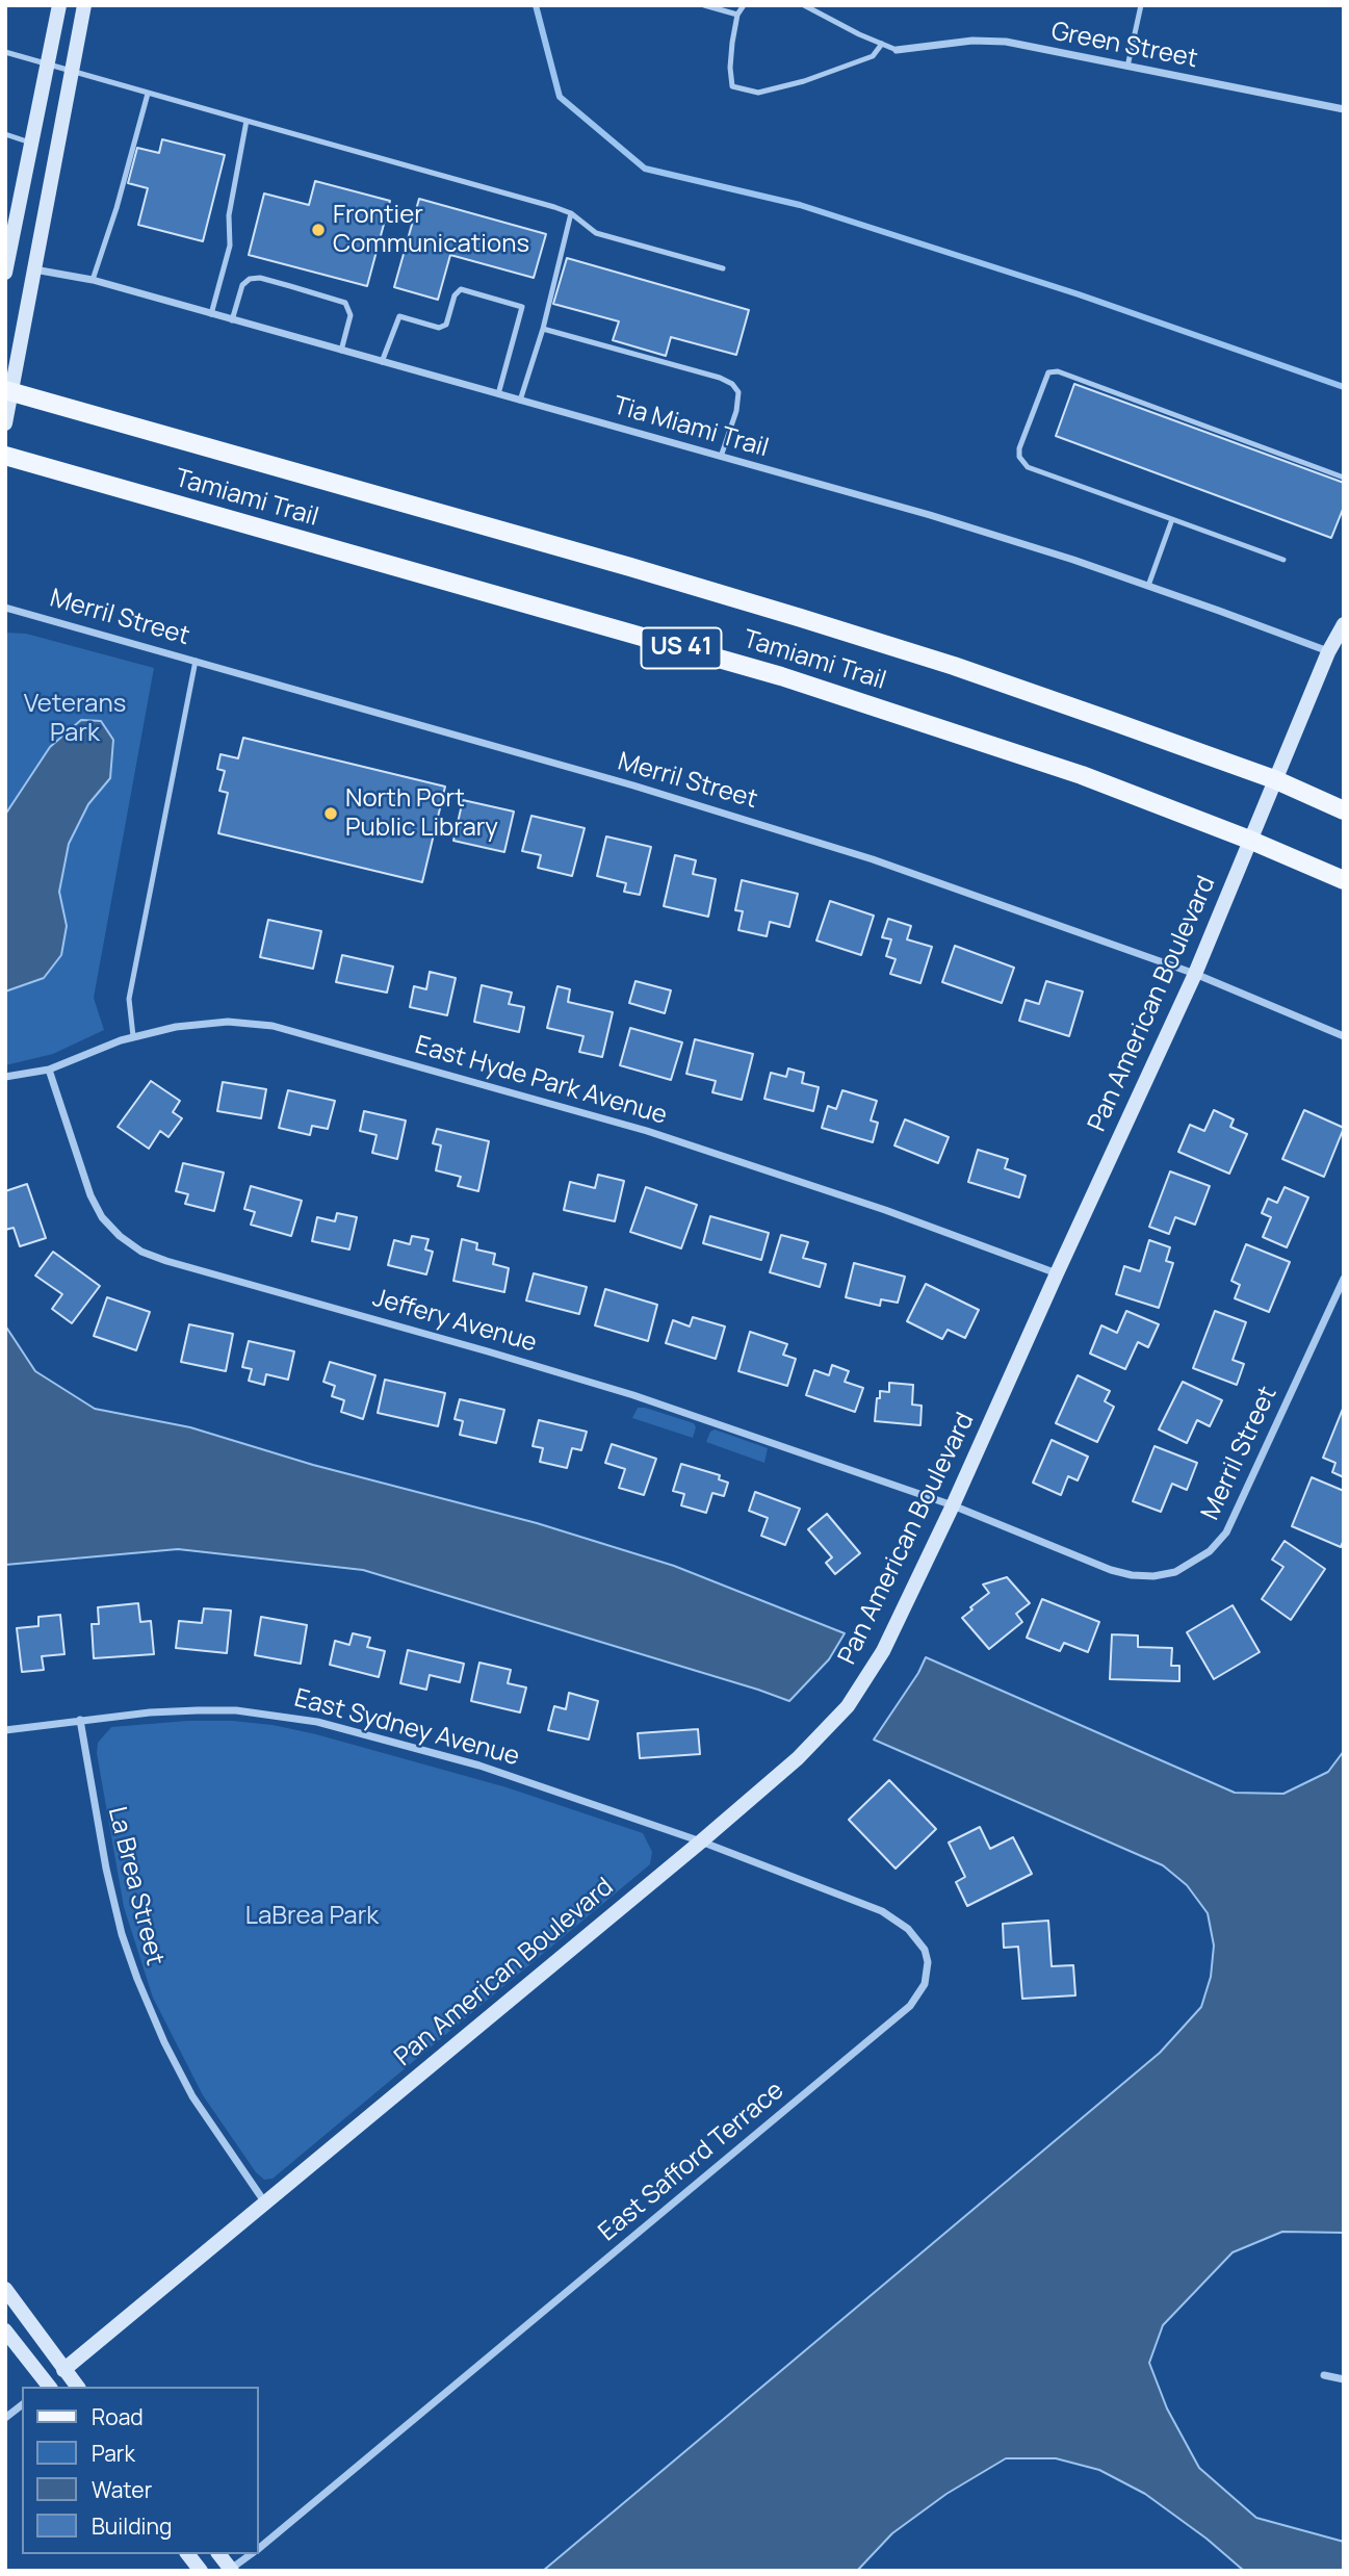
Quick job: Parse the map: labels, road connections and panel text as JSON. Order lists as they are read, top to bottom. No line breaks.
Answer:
{"streets":{"main road":["Tamiami Trail","US 41"],"street":["Green Street","Tia Miami Trail","Merril Street","Pan American Boulevard","East Hyde Park Avenue","Jeffery Avenue","East Sydney Avenue","La Brea Street","East Safford Terrace"]},"crossings":[["Tia Miami Trail","Pan American Boulevard"],["Tamiami Trail","Pan American Boulevard"],["Merril Street","Pan American Boulevard"],["Merril Street","Jeffery Avenue"],["Pan American Boulevard","East Hyde Park Avenue"],["Pan American Boulevard","Jeffery Avenue"],["Pan American Boulevard","East Sydney Avenue"],["Pan American Boulevard","La Brea Street"],["Pan American Boulevard","East Safford Terrace"],["East Hyde Park Avenue","Jeffery Avenue"],["East Sydney Avenue","La Brea Street"],["East Sydney Avenue","East Safford Terrace"]],"parks":["Veterans Park","LaBrea Park"],"places":["Frontier Communications","North Port Public Library"],"legend":["Road","Park","Water","Building"]}
